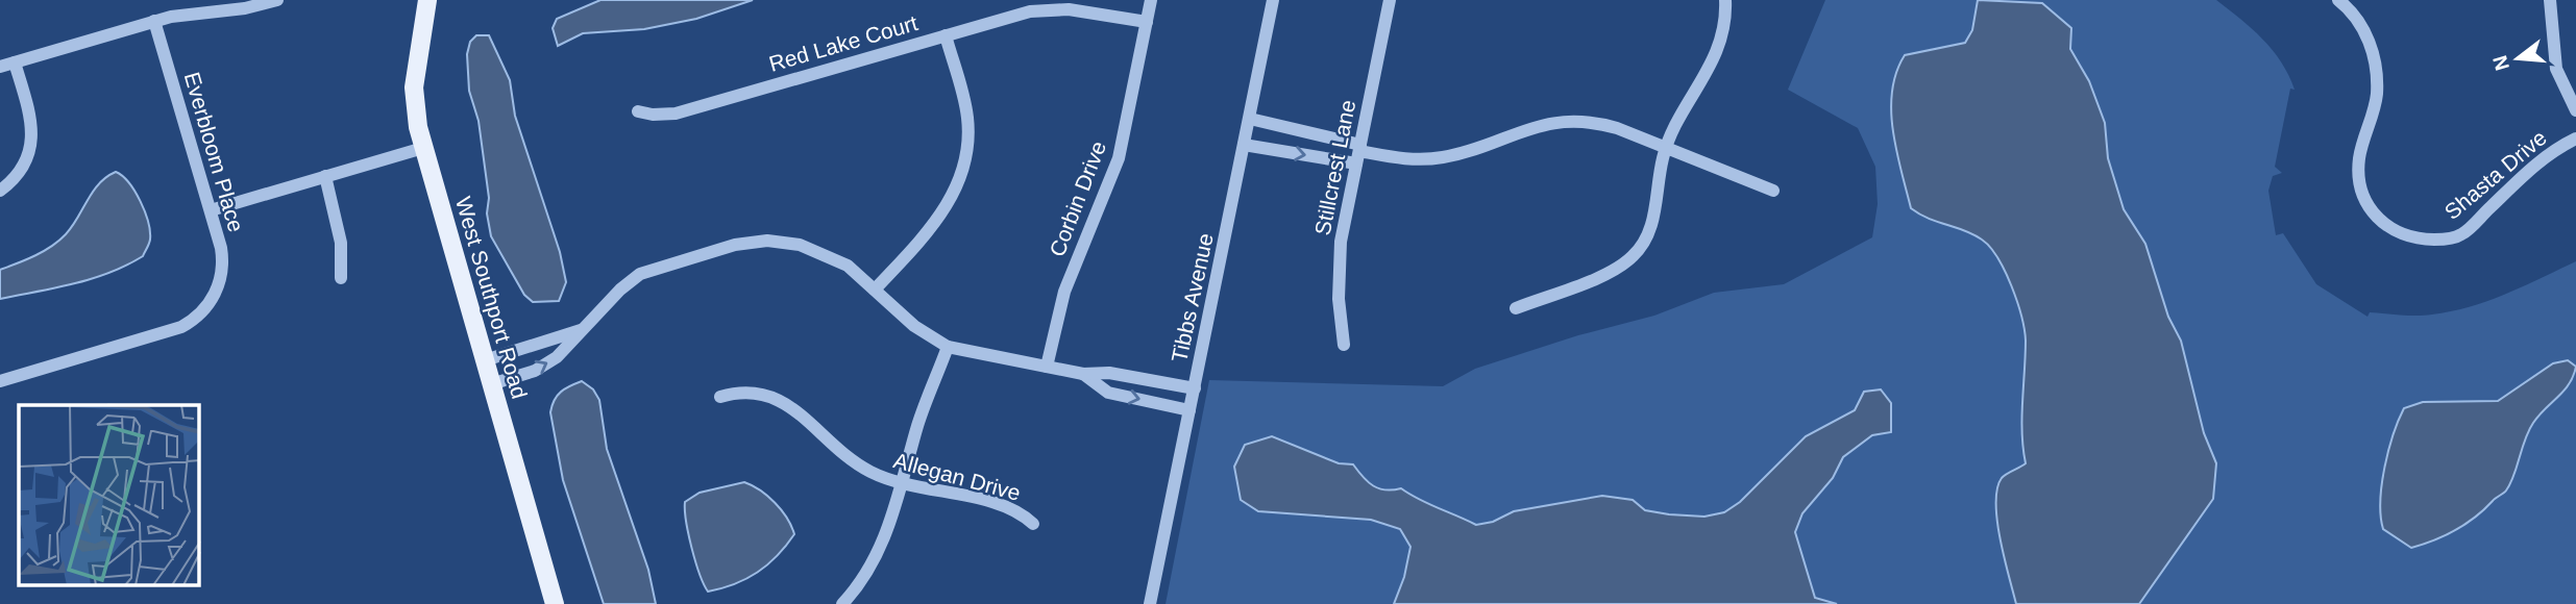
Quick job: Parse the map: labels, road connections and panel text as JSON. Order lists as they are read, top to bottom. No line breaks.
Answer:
{"streets":{"main road":["West Southport Road"],"street":["Red Lake Court","Everbloom Place","Stillcrest Lane","Shasta Drive","Corbin Drive","Tibbs Avenue","Allegan Drive"]},"crossings":[["Red Lake Court","Corbin Drive"]],"north":"left"}
